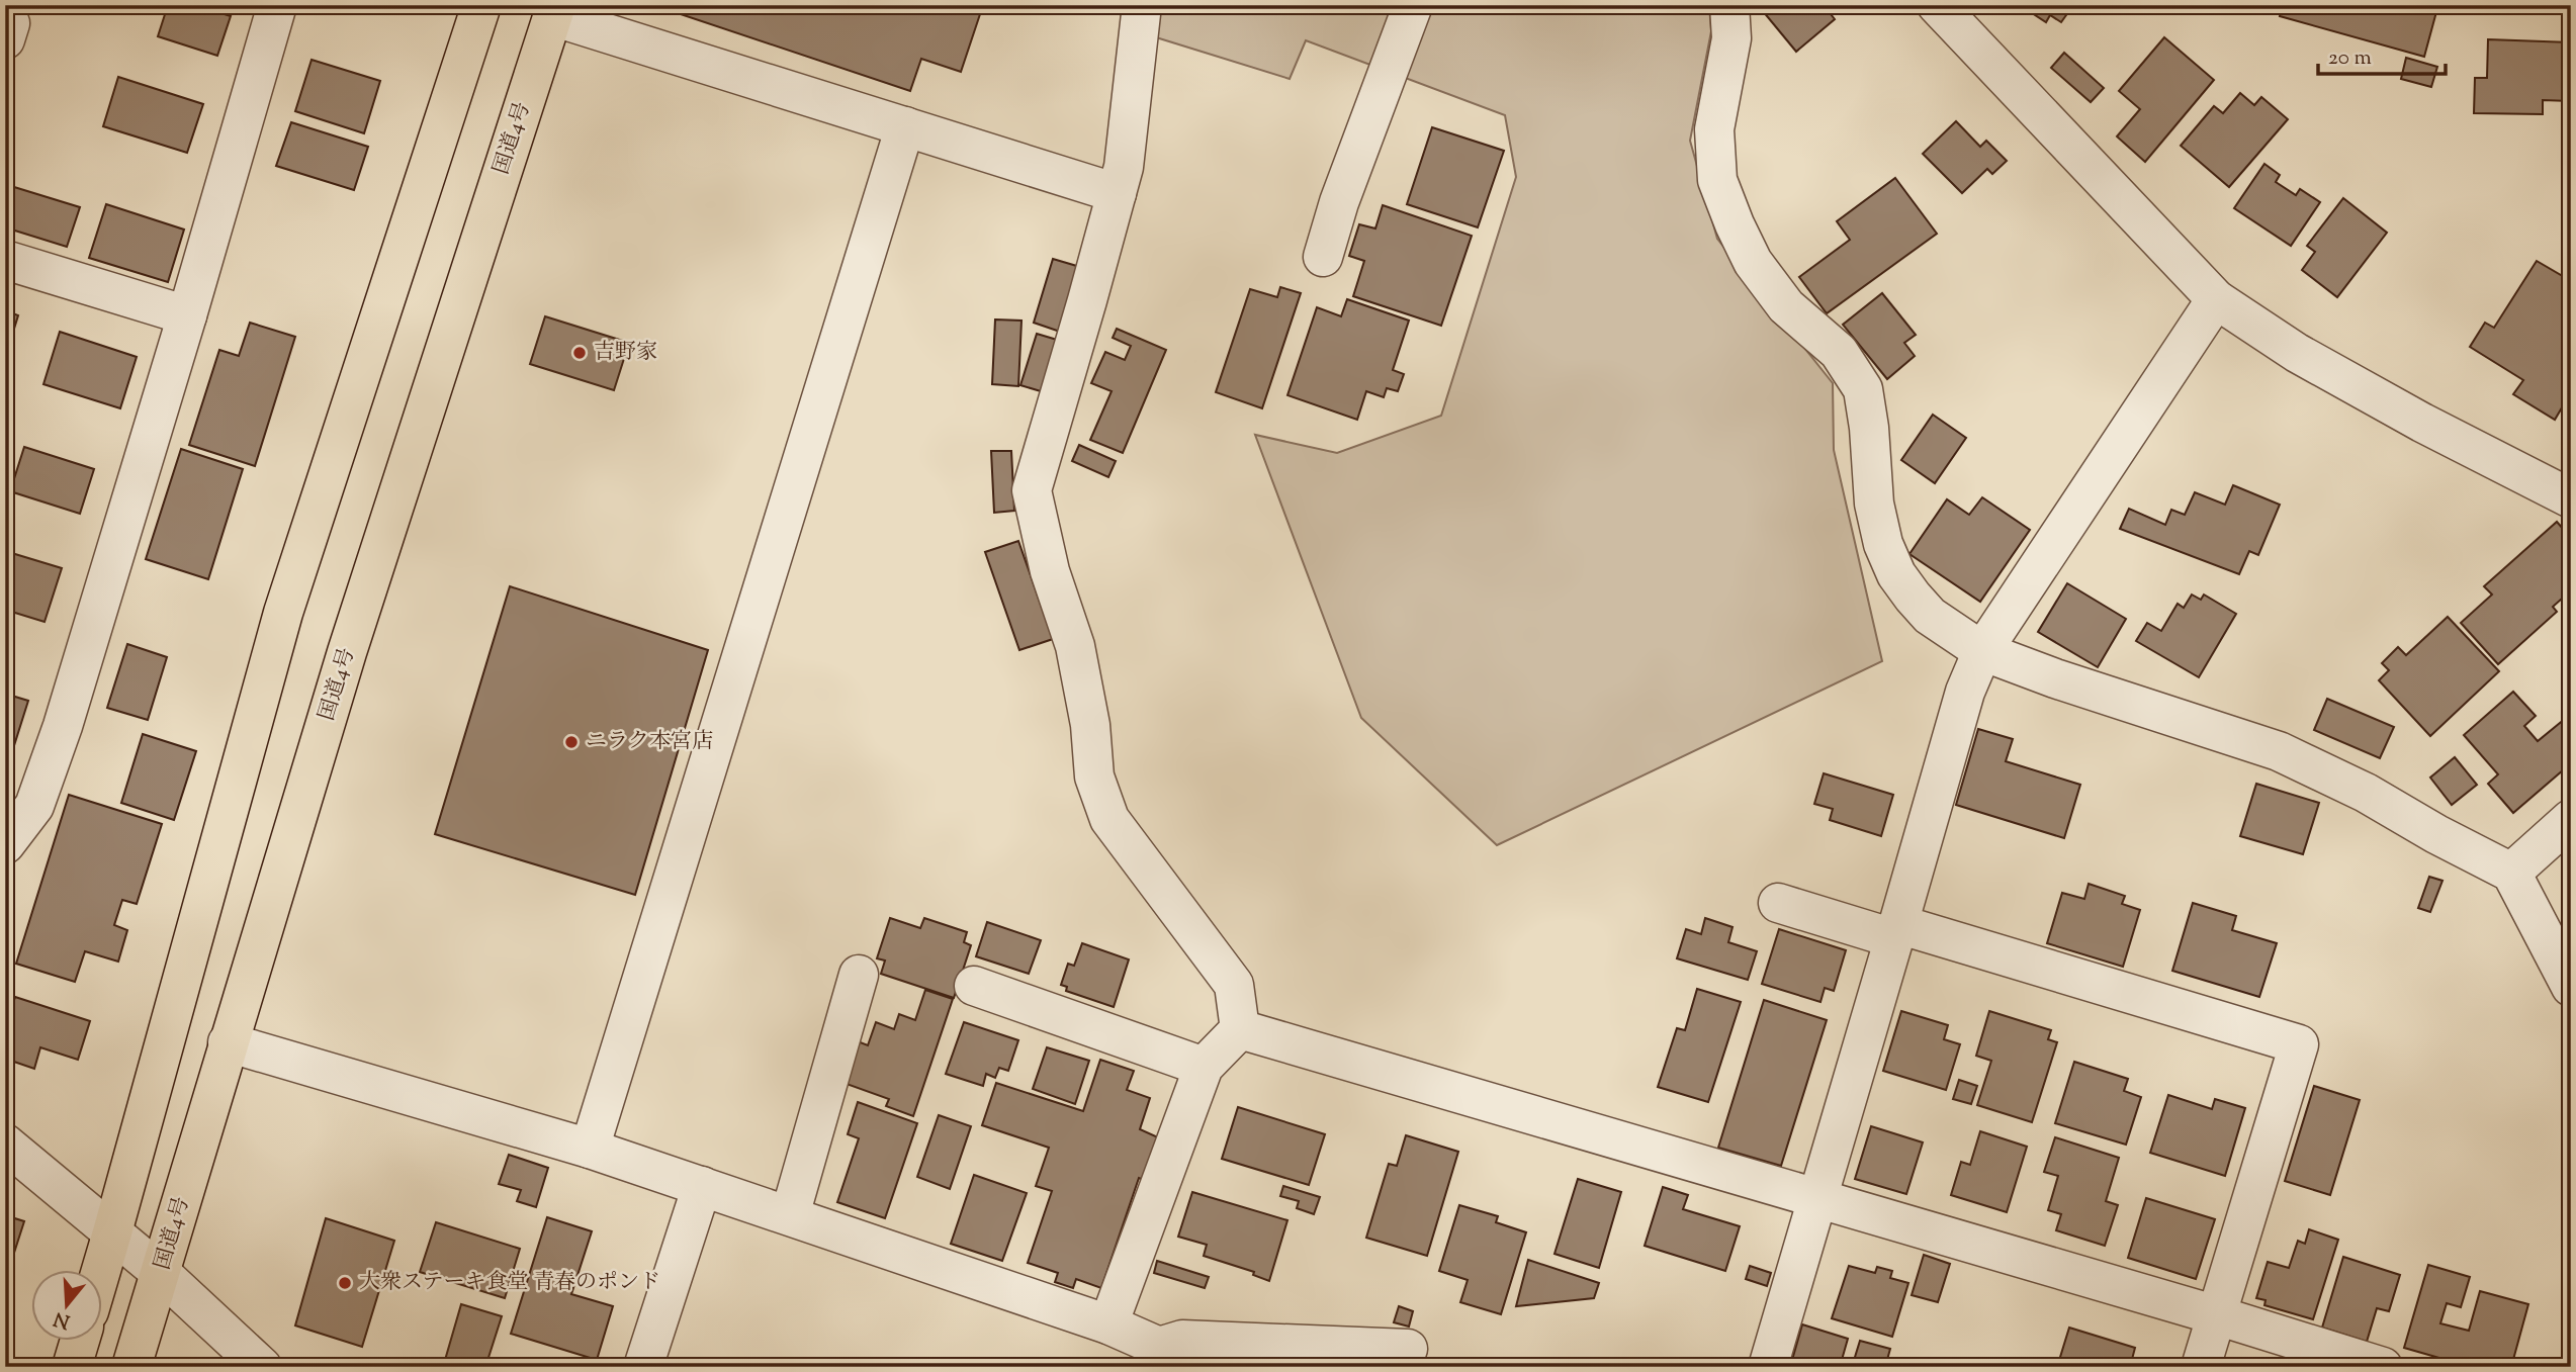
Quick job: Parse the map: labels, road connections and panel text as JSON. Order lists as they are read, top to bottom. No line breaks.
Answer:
{"streets":{"highway":["国道4号"]},"places":["吉野家","ニラク本宮店","大衆ステーキ食堂 青春のポンド"],"scale_bar":"20 m","north":"bottom"}
